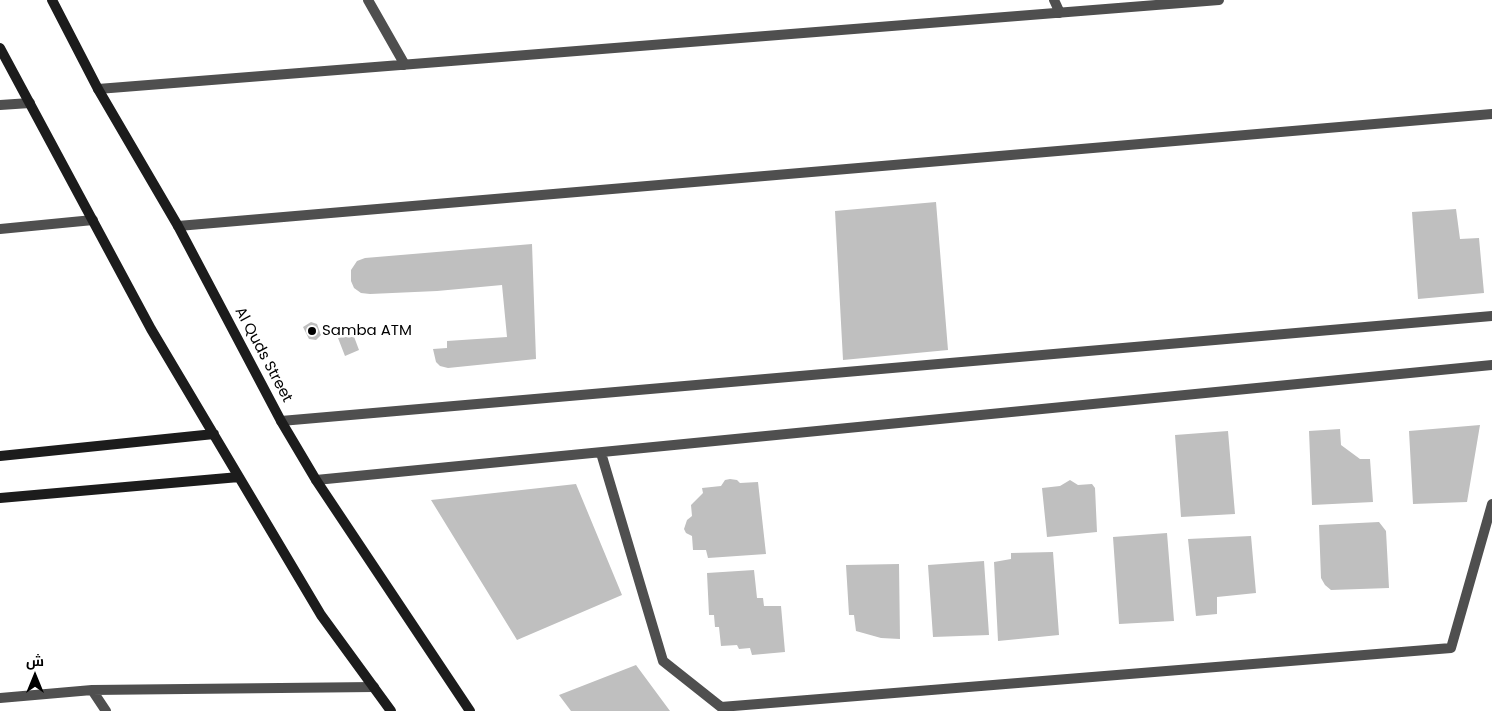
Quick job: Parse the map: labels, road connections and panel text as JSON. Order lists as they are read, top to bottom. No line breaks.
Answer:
{"streets":{"main road":["Al Quds Street"]},"places":["Samba ATM"],"north":"top"}
